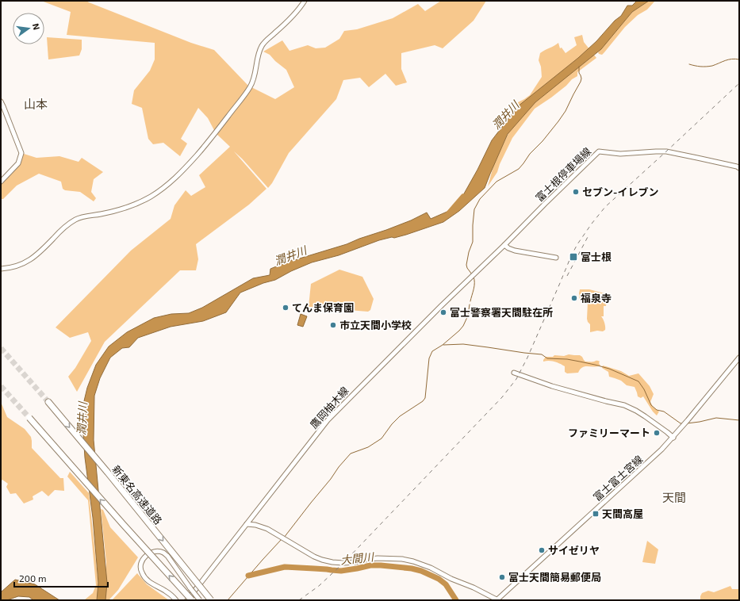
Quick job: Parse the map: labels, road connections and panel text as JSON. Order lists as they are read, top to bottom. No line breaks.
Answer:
{"streets":{"highway":["新東名高速道路"],"main road":["富士根停車場線","鷹岡柚木線","富士富士宮線"]},"crossings":[["富士根停車場線","鷹岡柚木線"]],"districts":["山本","天間"],"water":["潤井川","大間川"],"places":{"other":["セブン-イレブン","福泉寺","てんま保育園","富士警察署天間駐在所","市立天間小学校","ファミリーマート","サイゼリヤ","富士天間簡易郵便局"],"transit":["富士根","天間高屋"]},"scale_bar":"200 m","north":"right"}
